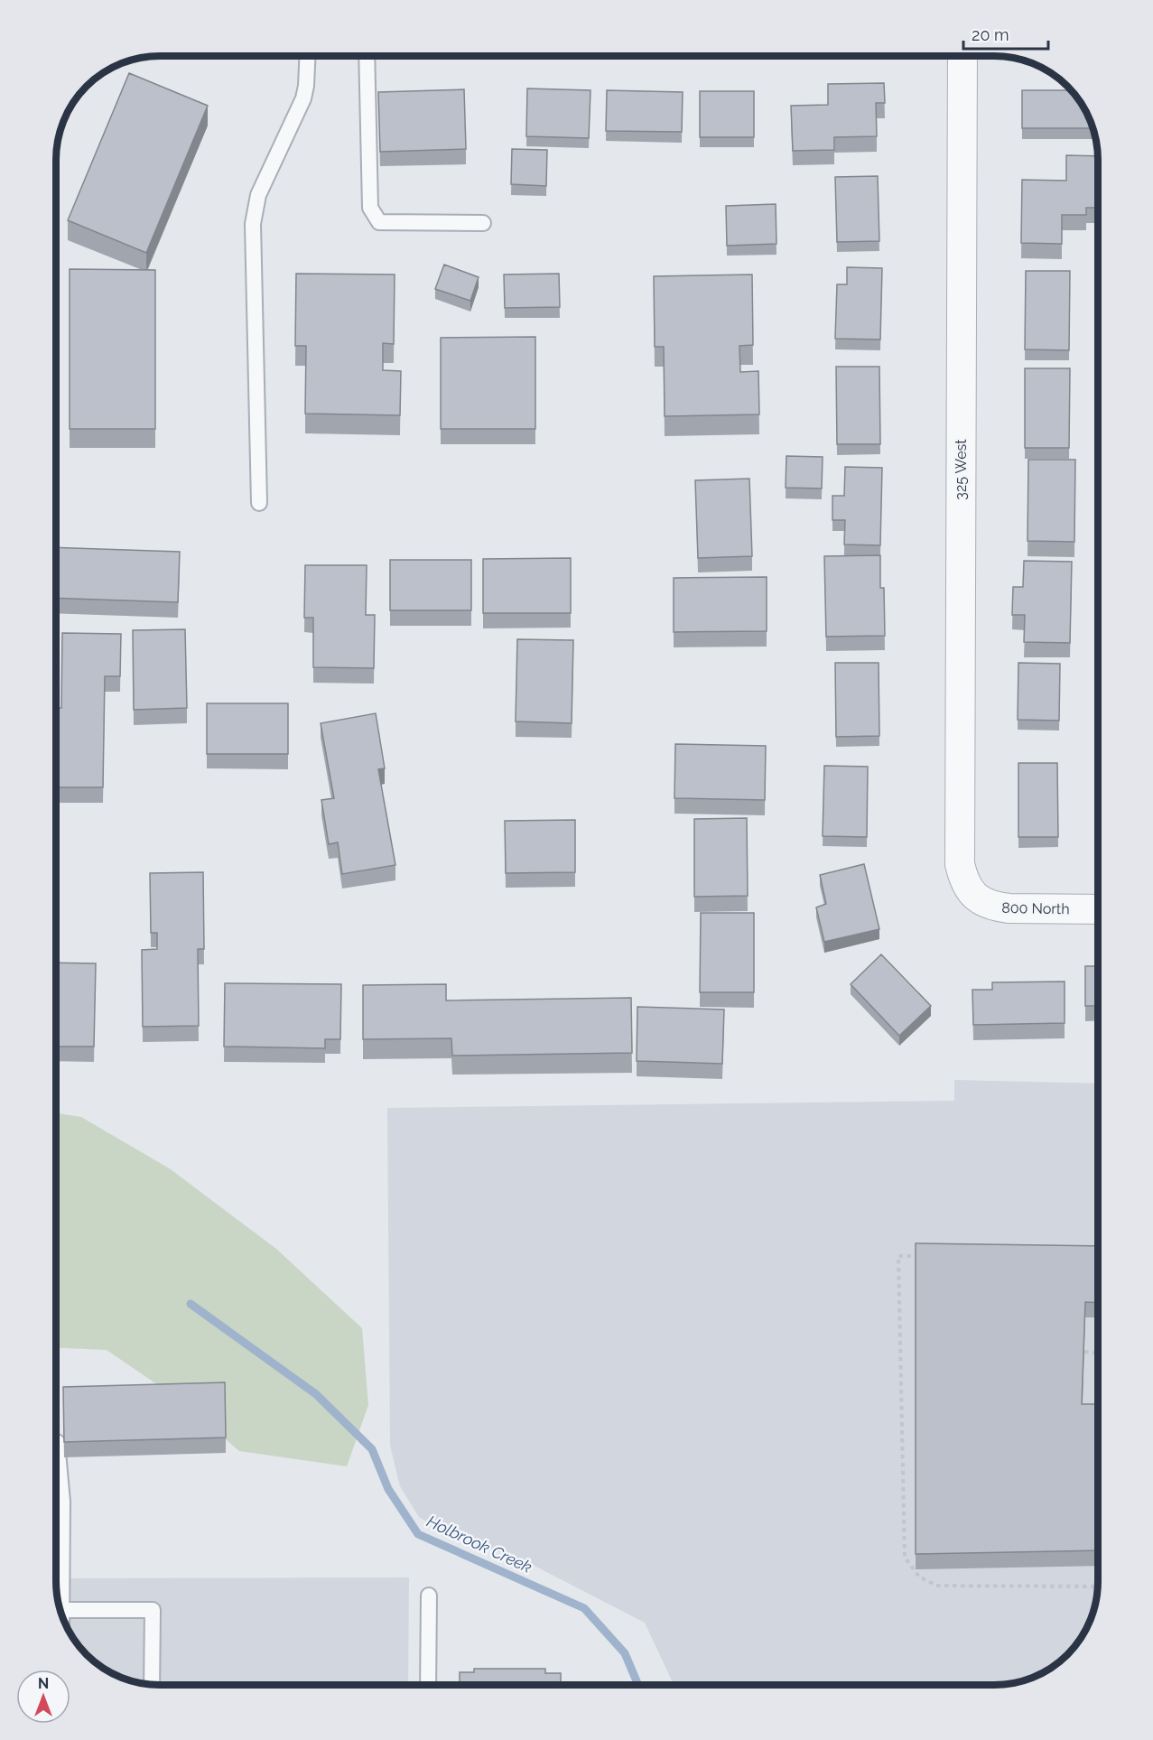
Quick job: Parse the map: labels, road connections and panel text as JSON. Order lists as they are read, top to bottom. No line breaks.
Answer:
{"streets":{"street":["325 West","800 North"]},"crossings":[["325 West","800 North"]],"water":["Holbrook Creek"],"scale_bar":"20 m","north":"top"}
